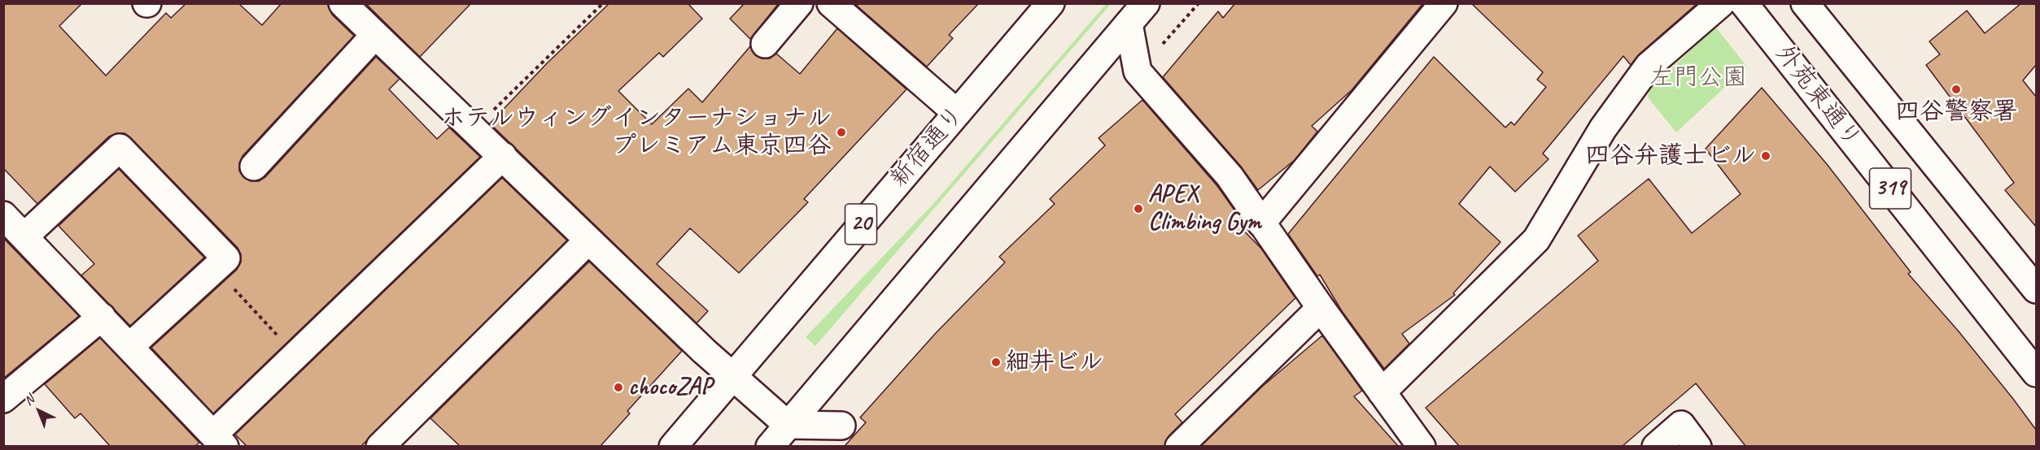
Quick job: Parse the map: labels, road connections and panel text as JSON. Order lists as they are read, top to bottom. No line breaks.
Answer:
{"streets":{"main road":["外苑東通り","新宿通り","319","20"]},"parks":["左門公園"],"places":["四谷警察署","ホテルウィングインターナショナル プレミアム東京四谷","四谷弁護士ビル","APEX Climbing Gym","細井ビル","chocoZAP"],"north":"top left"}
